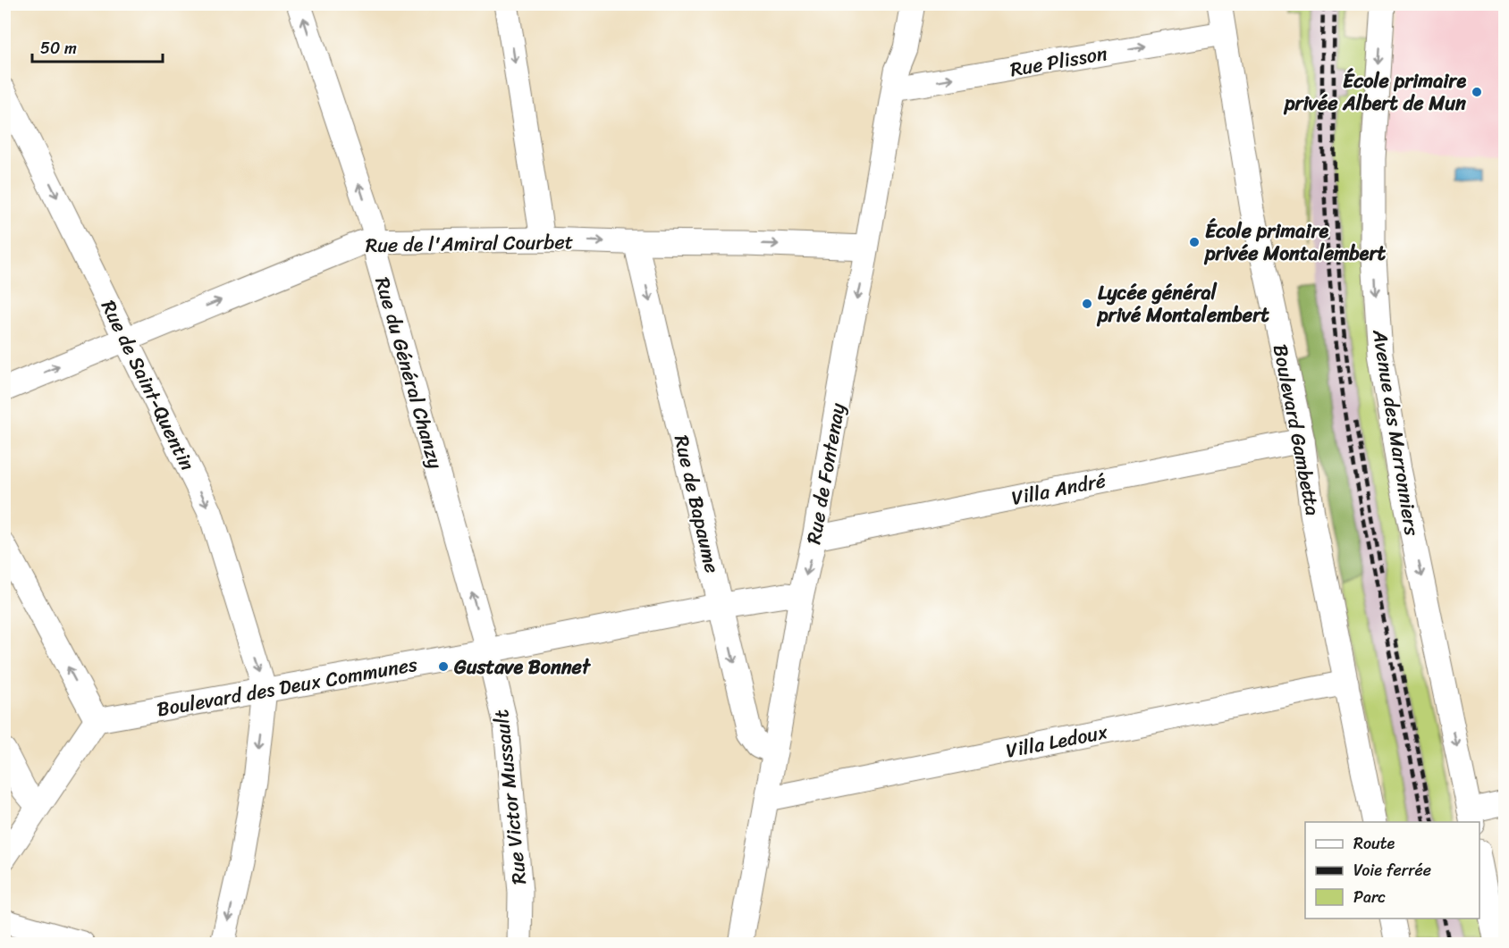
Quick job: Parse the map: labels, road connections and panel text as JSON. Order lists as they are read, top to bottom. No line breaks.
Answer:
{"streets":{"street":["Rue Plisson","Rue de l'Amiral Courbet","Rue du Général Chanzy","Rue de Saint-Quentin","Boulevard Gambetta","Avenue des Marronniers","Rue de Fontenay","Villa André","Rue de Bapaume","Boulevard des Deux Communes","Villa Ledoux","Rue Victor Mussault"]},"crossings":[["Rue Plisson","Boulevard Gambetta"],["Rue Plisson","Rue de Fontenay"],["Rue de l'Amiral Courbet","Rue du Général Chanzy"],["Rue de l'Amiral Courbet","Rue de Saint-Quentin"],["Rue de l'Amiral Courbet","Rue de Fontenay"],["Rue de l'Amiral Courbet","Rue de Bapaume"],["Rue du Général Chanzy","Boulevard des Deux Communes"],["Rue du Général Chanzy","Rue Victor Mussault"],["Rue de Saint-Quentin","Boulevard des Deux Communes"],["Boulevard Gambetta","Villa André"],["Boulevard Gambetta","Villa Ledoux"],["Rue de Fontenay","Villa André"],["Rue de Fontenay","Rue de Bapaume"],["Rue de Fontenay","Boulevard des Deux Communes"],["Rue de Fontenay","Villa Ledoux"],["Rue de Bapaume","Boulevard des Deux Communes"],["Boulevard des Deux Communes","Rue Victor Mussault"]],"one_way":["Rue Plisson","Rue de l'Amiral Courbet","Avenue des Marronniers","Rue de Fontenay","Rue de Bapaume"],"places":["École primaire privée Albert de Mun","École primaire privée Montalembert","Lycée général privé Montalembert","Gustave Bonnet"],"legend":["Route","Voie ferrée","Parc"],"scale_bar":"50 m"}
